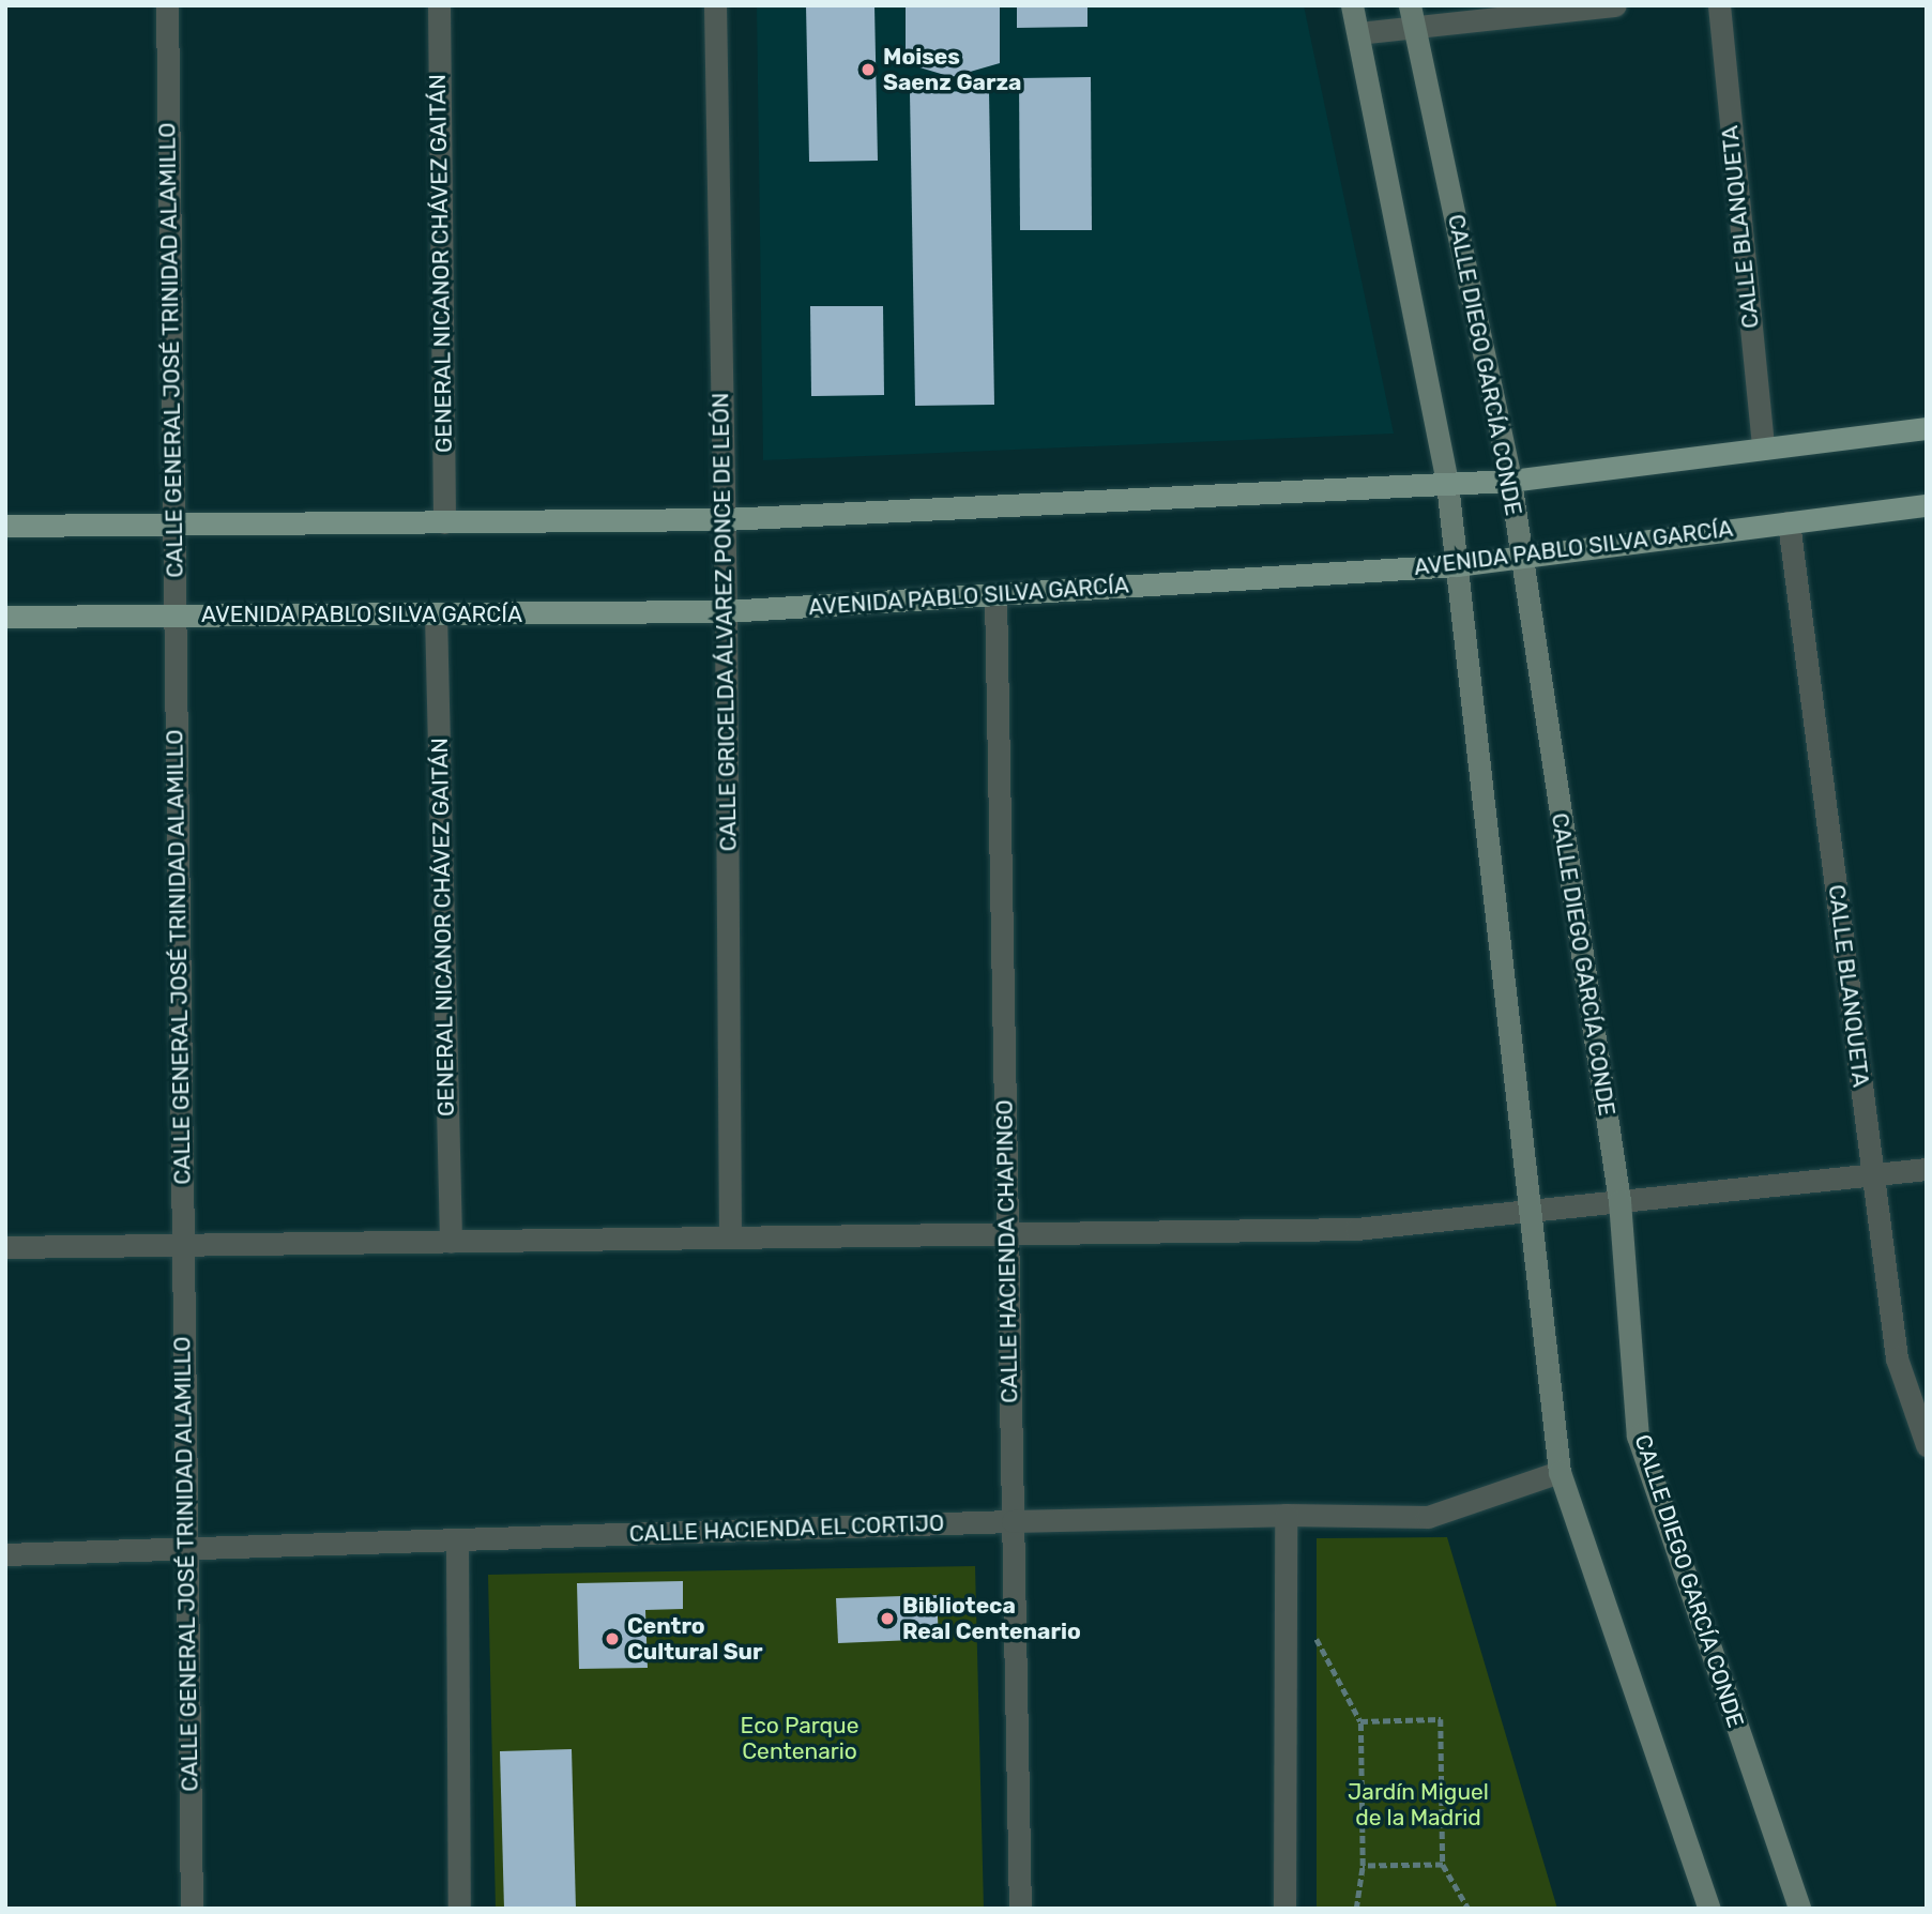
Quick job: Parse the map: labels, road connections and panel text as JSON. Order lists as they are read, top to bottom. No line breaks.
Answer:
{"streets":{"main road":["AVENIDA PABLO SILVA GARCÍA"],"street":["CALLE BLANQUETA","GENERAL NICANOR CHÁVEZ GAITÁN","CALLE GENERAL JOSÉ TRINIDAD ALAMILLO","CALLE DIEGO GARCÍA CONDE","CALLE GRICELDA ÁLVAREZ PONCE DE LEÓN","CALLE HACIENDA CHAPINGO","CALLE HACIENDA EL CORTIJO"]},"crossings":[["CALLE BLANQUETA","AVENIDA PABLO SILVA GARCÍA"],["GENERAL NICANOR CHÁVEZ GAITÁN","AVENIDA PABLO SILVA GARCÍA"],["CALLE GENERAL JOSÉ TRINIDAD ALAMILLO","AVENIDA PABLO SILVA GARCÍA"],["CALLE GENERAL JOSÉ TRINIDAD ALAMILLO","CALLE HACIENDA EL CORTIJO"],["CALLE DIEGO GARCÍA CONDE","AVENIDA PABLO SILVA GARCÍA"],["AVENIDA PABLO SILVA GARCÍA","CALLE GRICELDA ÁLVAREZ PONCE DE LEÓN"],["AVENIDA PABLO SILVA GARCÍA","CALLE HACIENDA CHAPINGO"],["CALLE HACIENDA CHAPINGO","CALLE HACIENDA EL CORTIJO"]],"parks":["Eco Parque Centenario","Jardín Miguel de la Madrid"],"places":["Moises Saenz Garza","Biblioteca Real Centenario","Centro Cultural Sur"]}
